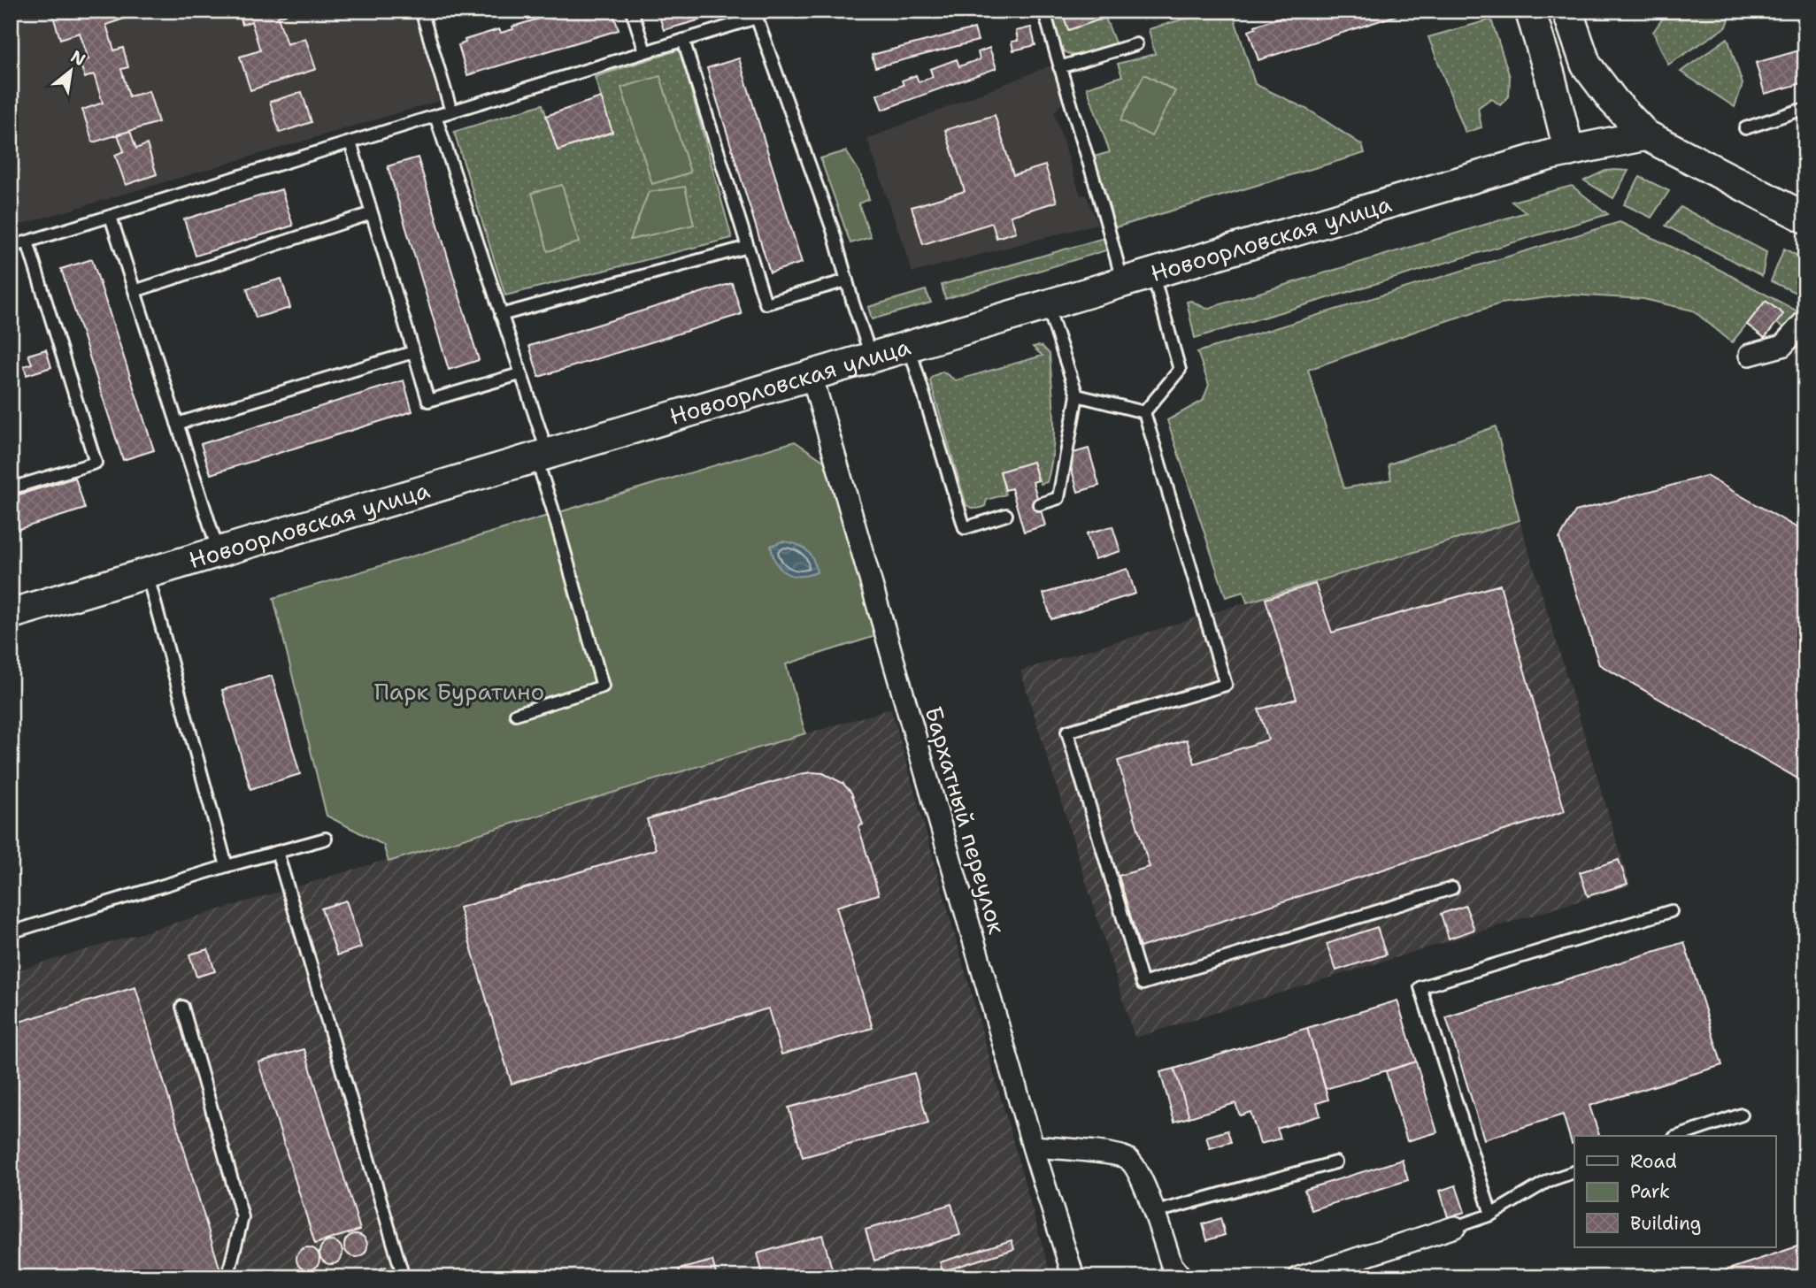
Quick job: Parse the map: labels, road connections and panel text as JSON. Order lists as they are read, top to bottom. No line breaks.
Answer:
{"streets":{"street":["Новоорловская улица","Бархатный переулок"]},"crossings":[["Новоорловская улица","Бархатный переулок"]],"parks":["Парк Буратино"],"legend":["Road","Park","Building"],"north":"top right"}
